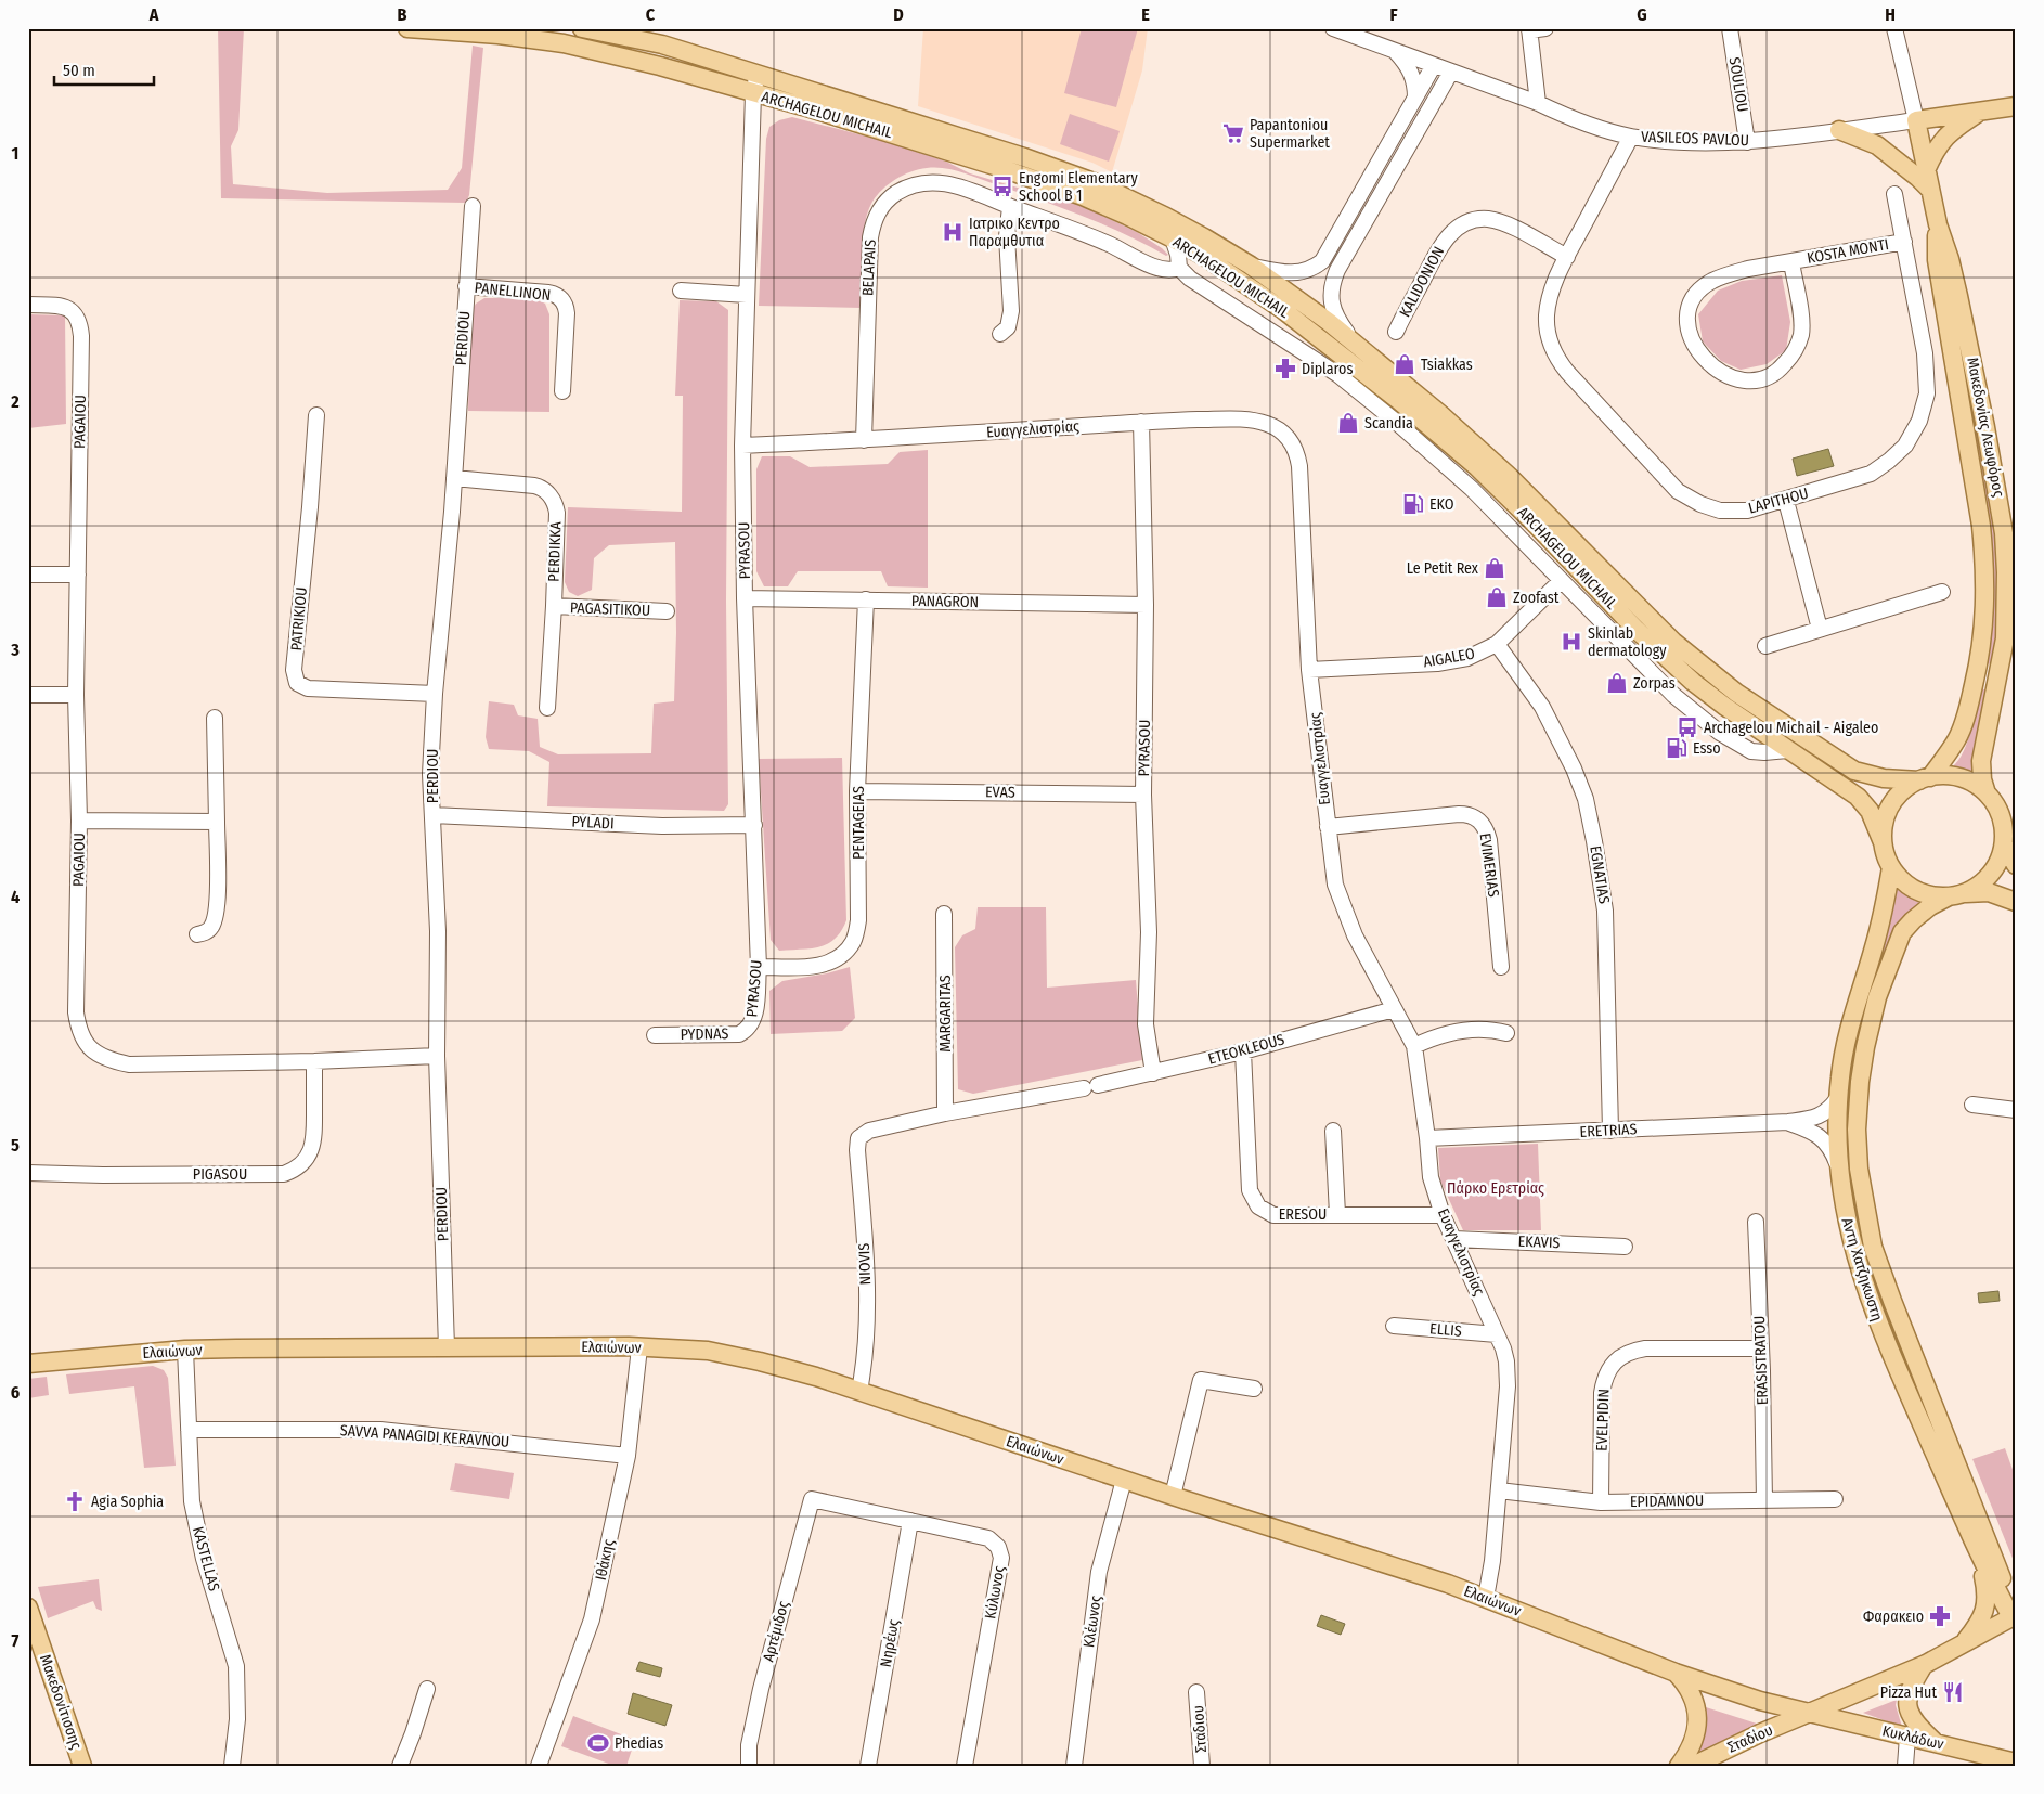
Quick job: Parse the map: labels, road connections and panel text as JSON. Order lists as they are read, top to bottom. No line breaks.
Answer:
{"streets":{"main road":["ARCHAGELOU MICHAIL","Μακεδονίας Λεωφόρος","Αντη Χατζηκωστη","Ελαιώνων","Μακεδονίτισσης","Κυκλάδων","Σταδίου"],"street":["SOULIOU","VASILEOS PAVLOU","KOSTA MONTI","BELAPAIS","KALIDONION","PANELLINON","PERDIOU","PAGAIOU","Ευαγγελιστρίας","LAPITHOU","PYRASOU","PERDIKKA","PANAGRON","PAGASITIKOU","PATRIKIOU","AIGALEO","EVAS","PYLADI","PENTAGEIAS","EVIMERIAS","EGNATIAS","MARGARITAS","PYDNAS","ETEOKLEOUS","ERETRIAS","PIGASOU","ERESOU","EKAVIS","NIOVIS","ELLIS","ERASISTRATOU","EVELPIDIN","SAVVA PANAGIDI KERAVNOU","EPIDAMNOU","KASTELLAS","Ιθάκης","Κύλωνος","Κλέωνος","Αρτέμιδος","Νηρέως","Σταδιου"]},"crossings":[["SOULIOU","VASILEOS PAVLOU"],["ARCHAGELOU MICHAIL","Μακεδονίας Λεωφόρος"],["ARCHAGELOU MICHAIL","PYRASOU"],["ARCHAGELOU MICHAIL","Αντη Χατζηκωστη"],["VASILEOS PAVLOU","Μακεδονίας Λεωφόρος"],["VASILEOS PAVLOU","LAPITHOU"],["KOSTA MONTI","LAPITHOU"],["BELAPAIS","Ευαγγελιστρίας"],["KALIDONION","LAPITHOU"],["PANELLINON","PERDIOU"],["PERDIOU","PAGAIOU"],["PERDIOU","PERDIKKA"],["PERDIOU","PATRIKIOU"],["PERDIOU","PYLADI"],["PERDIOU","Ελαιώνων"],["PAGAIOU","PIGASOU"],["Μακεδονίας Λεωφόρος","Αντη Χατζηκωστη"],["Ευαγγελιστρίας","PYRASOU"],["Ευαγγελιστρίας","AIGALEO"],["Ευαγγελιστρίας","EVIMERIAS"],["Ευαγγελιστρίας","ETEOKLEOUS"],["Ευαγγελιστρίας","ERETRIAS"],["Ευαγγελιστρίας","ERESOU"],["Ευαγγελιστρίας","EKAVIS"],["Ευαγγελιστρίας","ELLIS"],["Ευαγγελιστρίας","Ελαιώνων"],["Ευαγγελιστρίας","EPIDAMNOU"],["PYRASOU","PANAGRON"],["PYRASOU","EVAS"],["PYRASOU","PYLADI"],["PYRASOU","PENTAGEIAS"],["PYRASOU","PYDNAS"],["PYRASOU","ETEOKLEOUS"],["PERDIKKA","PAGASITIKOU"],["PANAGRON","PENTAGEIAS"],["AIGALEO","EGNATIAS"],["EVAS","PENTAGEIAS"],["EGNATIAS","ERETRIAS"],["MARGARITAS","ETEOKLEOUS"],["ETEOKLEOUS","ERESOU"],["ETEOKLEOUS","NIOVIS"],["ERETRIAS","Αντη Χατζηκωστη"],["NIOVIS","Ελαιώνων"],["Αντη Χατζηκωστη","Σταδίου"],["Ελαιώνων","KASTELLAS"],["Ελαιώνων","Ιθάκης"],["Ελαιώνων","Κλέωνος"],["Ελαιώνων","Κυκλάδων"],["Ελαιώνων","Σταδίου"],["ERASISTRATOU","EVELPIDIN"],["ERASISTRATOU","EPIDAMNOU"],["EVELPIDIN","EPIDAMNOU"],["SAVVA PANAGIDI KERAVNOU","KASTELLAS"],["SAVVA PANAGIDI KERAVNOU","Ιθάκης"],["Κύλωνος","Αρτέμιδος"],["Κύλωνος","Νηρέως"],["Κυκλάδων","Σταδίου"]],"parks":["Πάρκο Ερετρίας"],"places":{"supermarket":["Papantoniou Supermarket"],"bus stop":["Engomi Elementary School B 1","Archagelou Michail - Aigaleo"],"hospital":["Ιατρικο Κεντρο Παραμθυτια","Skinlab dermatology"],"shop":["Tsiakkas","Scandia","Le Petit Rex","Zoofast","Zorpas"],"pharmacy":["Diplaros","Φαρακειο"],"fuel station":["EKO","Esso"],"church":["Agia Sophia"],"restaurant":["Pizza Hut"],"sports":["Phedias"]},"scale_bar":"50 m","grid":{"columns":["A","B","C","D","E","F","G","H"],"rows":["1","2","3","4","5","6","7"]}}
